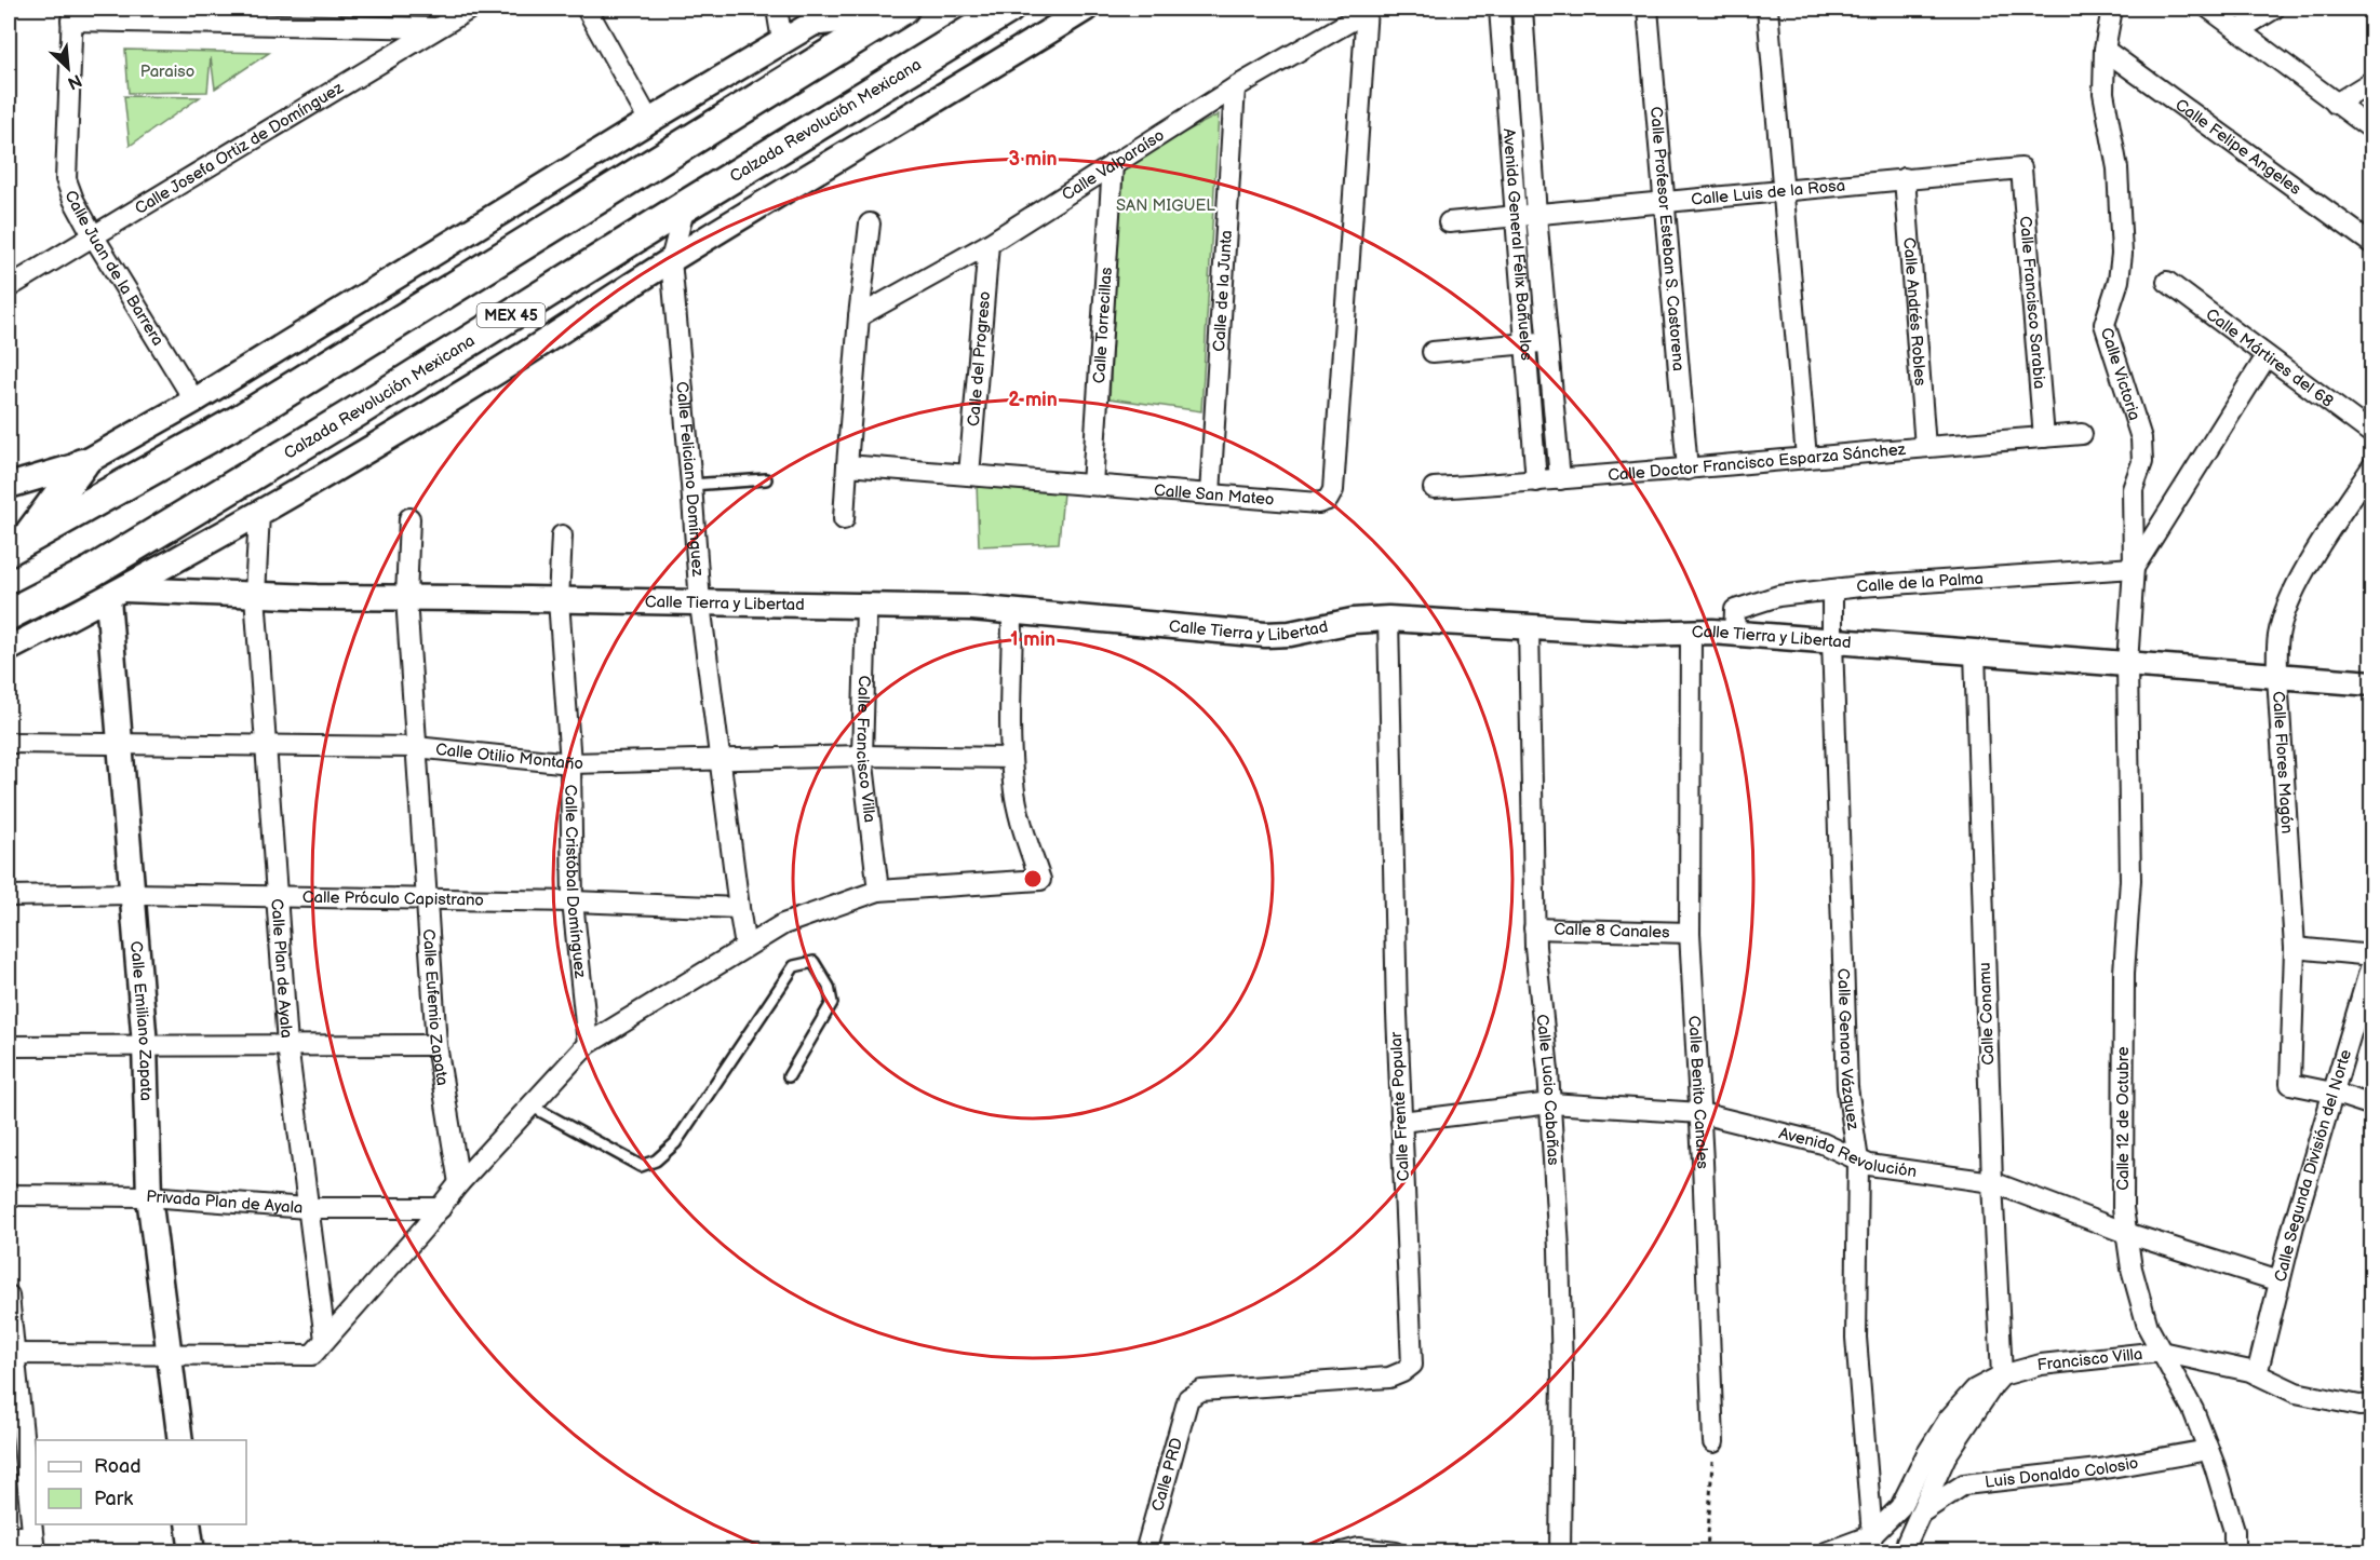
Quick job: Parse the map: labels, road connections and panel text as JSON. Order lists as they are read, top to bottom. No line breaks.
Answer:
{"streets":{"main road":["Calzada Revolución Mexicana","MEX 45"],"street":["Calle Josefa Ortiz de Domínguez","Calle Felipe Angeles","Calle Valparaíso","Calle Luis de la Rosa","Calle Profesor Esteban S. Castorena","Avenida General Félix Bañuelos","Calle Juan de la Barrera","Calle de la Junta","Calle Francisco Sarabia","Calle Andrés Robles","Calle Torrecillas","Calle Mártires del 68","Calle del Progreso","Calle Victoria","Calle Doctor Francisco Esparza Sánchez","Calle Feliciano Domínguez","Calle San Mateo","Calle de la Palma","Calle Tierra y Libertad","Calle Francisco Villa","Calle Otilio Montaño","Calle Flores Magón","Calle Cristóbal Domínguez","Calle Próculo Capistrano","Calle 8 Canales","Calle Plan de Ayala","Calle Eufemio Zapata","Calle Conamu","Calle Emiliano Zapata","Calle Genaro Vázquez","Calle Lucio Cabañas","Calle Benito Canales","Calle Frente Popular","Calle 12 de Octubre","Avenida Revolución","Calle Segunda División del Norte","Privada Plan de Ayala","Francisco Villa","Luis Donaldo Colosio","Calle PRD"]},"crossings":[["Calzada Revolución Mexicana","Calle Feliciano Domínguez"],["Calle Josefa Ortiz de Domínguez","Calle Juan de la Barrera"],["Calle Felipe Angeles","Calle Victoria"],["Calle Valparaíso","Calle de la Junta"],["Calle Valparaíso","Calle Torrecillas"],["Calle Valparaíso","Calle del Progreso"],["Calle Valparaíso","Calle San Mateo"],["Calle Luis de la Rosa","Calle Profesor Esteban S. Castorena"],["Calle Luis de la Rosa","Avenida General Félix Bañuelos"],["Calle Luis de la Rosa","Calle Francisco Sarabia"],["Calle Luis de la Rosa","Calle Andrés Robles"],["Calle Profesor Esteban S. Castorena","Calle Doctor Francisco Esparza Sánchez"],["Avenida General Félix Bañuelos","Calle Doctor Francisco Esparza Sánchez"],["Calle de la Junta","Calle San Mateo"],["Calle Francisco Sarabia","Calle Doctor Francisco Esparza Sánchez"],["Calle Andrés Robles","Calle Doctor Francisco Esparza Sánchez"],["Calle Torrecillas","Calle San Mateo"],["Calle del Progreso","Calle San Mateo"],["Calle Victoria","Calle de la Palma"],["Calle Victoria","Calle Tierra y Libertad"],["Calle Victoria","Calle 12 de Octubre"],["Calle Feliciano Domínguez","Calle Tierra y Libertad"],["Calle Feliciano Domínguez","Calle Otilio Montaño"],["Calle Feliciano Domínguez","Calle Próculo Capistrano"],["Calle de la Palma","Calle Tierra y Libertad"],["Calle de la Palma","Calle Genaro Vázquez"],["Calle Tierra y Libertad","Calle Francisco Villa"],["Calle Tierra y Libertad","Calle Flores Magón"],["Calle Tierra y Libertad","Calle Cristóbal Domínguez"],["Calle Tierra y Libertad","Calle Plan de Ayala"],["Calle Tierra y Libertad","Calle Eufemio Zapata"],["Calle Tierra y Libertad","Calle Conamu"],["Calle Tierra y Libertad","Calle Emiliano Zapata"],["Calle Tierra y Libertad","Calle Genaro Vázquez"],["Calle Tierra y Libertad","Calle Lucio Cabañas"],["Calle Tierra y Libertad","Calle Benito Canales"],["Calle Tierra y Libertad","Calle Frente Popular"],["Calle Tierra y Libertad","Calle 12 de Octubre"],["Calle Francisco Villa","Calle Otilio Montaño"],["Calle Otilio Montaño","Calle Cristóbal Domínguez"],["Calle Otilio Montaño","Calle Plan de Ayala"],["Calle Otilio Montaño","Calle Eufemio Zapata"],["Calle Otilio Montaño","Calle Emiliano Zapata"],["Calle Flores Magón","Calle Segunda División del Norte"],["Calle Cristóbal Domínguez","Calle Próculo Capistrano"],["Calle Próculo Capistrano","Calle Plan de Ayala"],["Calle Próculo Capistrano","Calle Eufemio Zapata"],["Calle Próculo Capistrano","Calle Emiliano Zapata"],["Calle 8 Canales","Calle Lucio Cabañas"],["Calle 8 Canales","Calle Benito Canales"],["Calle Plan de Ayala","Privada Plan de Ayala"],["Calle Conamu","Avenida Revolución"],["Calle Conamu","Francisco Villa"],["Calle Emiliano Zapata","Privada Plan de Ayala"],["Calle Genaro Vázquez","Avenida Revolución"],["Calle Genaro Vázquez","Francisco Villa"],["Calle Lucio Cabañas","Avenida Revolución"],["Calle Benito Canales","Avenida Revolución"],["Calle Frente Popular","Avenida Revolución"],["Calle Frente Popular","Calle PRD"],["Calle 12 de Octubre","Avenida Revolución"],["Calle 12 de Octubre","Francisco Villa"],["Calle 12 de Octubre","Luis Donaldo Colosio"],["Avenida Revolución","Calle Segunda División del Norte"],["Calle Segunda División del Norte","Francisco Villa"]],"parks":["Paraiso","SAN MIGUEL"],"legend":["Road","Park"],"north":"bottom right","rings":["3 min","2 min","1 min"]}
